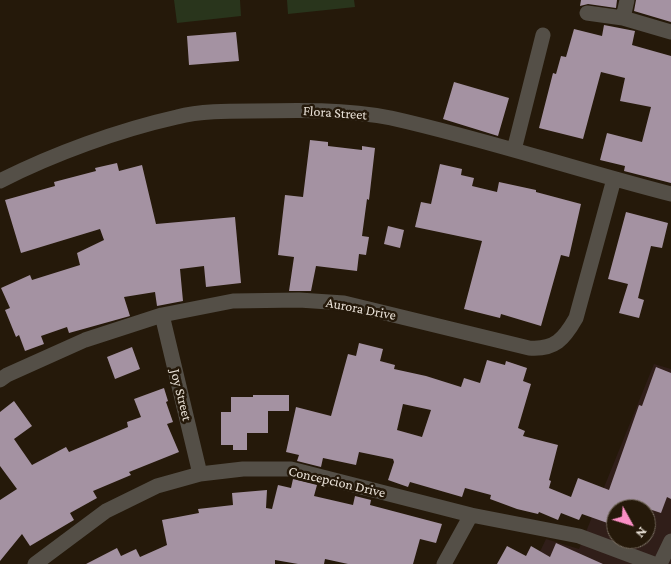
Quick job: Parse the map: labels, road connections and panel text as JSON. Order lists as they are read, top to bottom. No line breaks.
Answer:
{"streets":{"street":["Flora Street","Aurora Drive","Joy Street","Concepcion Drive"]},"crossings":[["Flora Street","Aurora Drive"],["Aurora Drive","Joy Street"],["Joy Street","Concepcion Drive"]],"north":"bottom right"}
